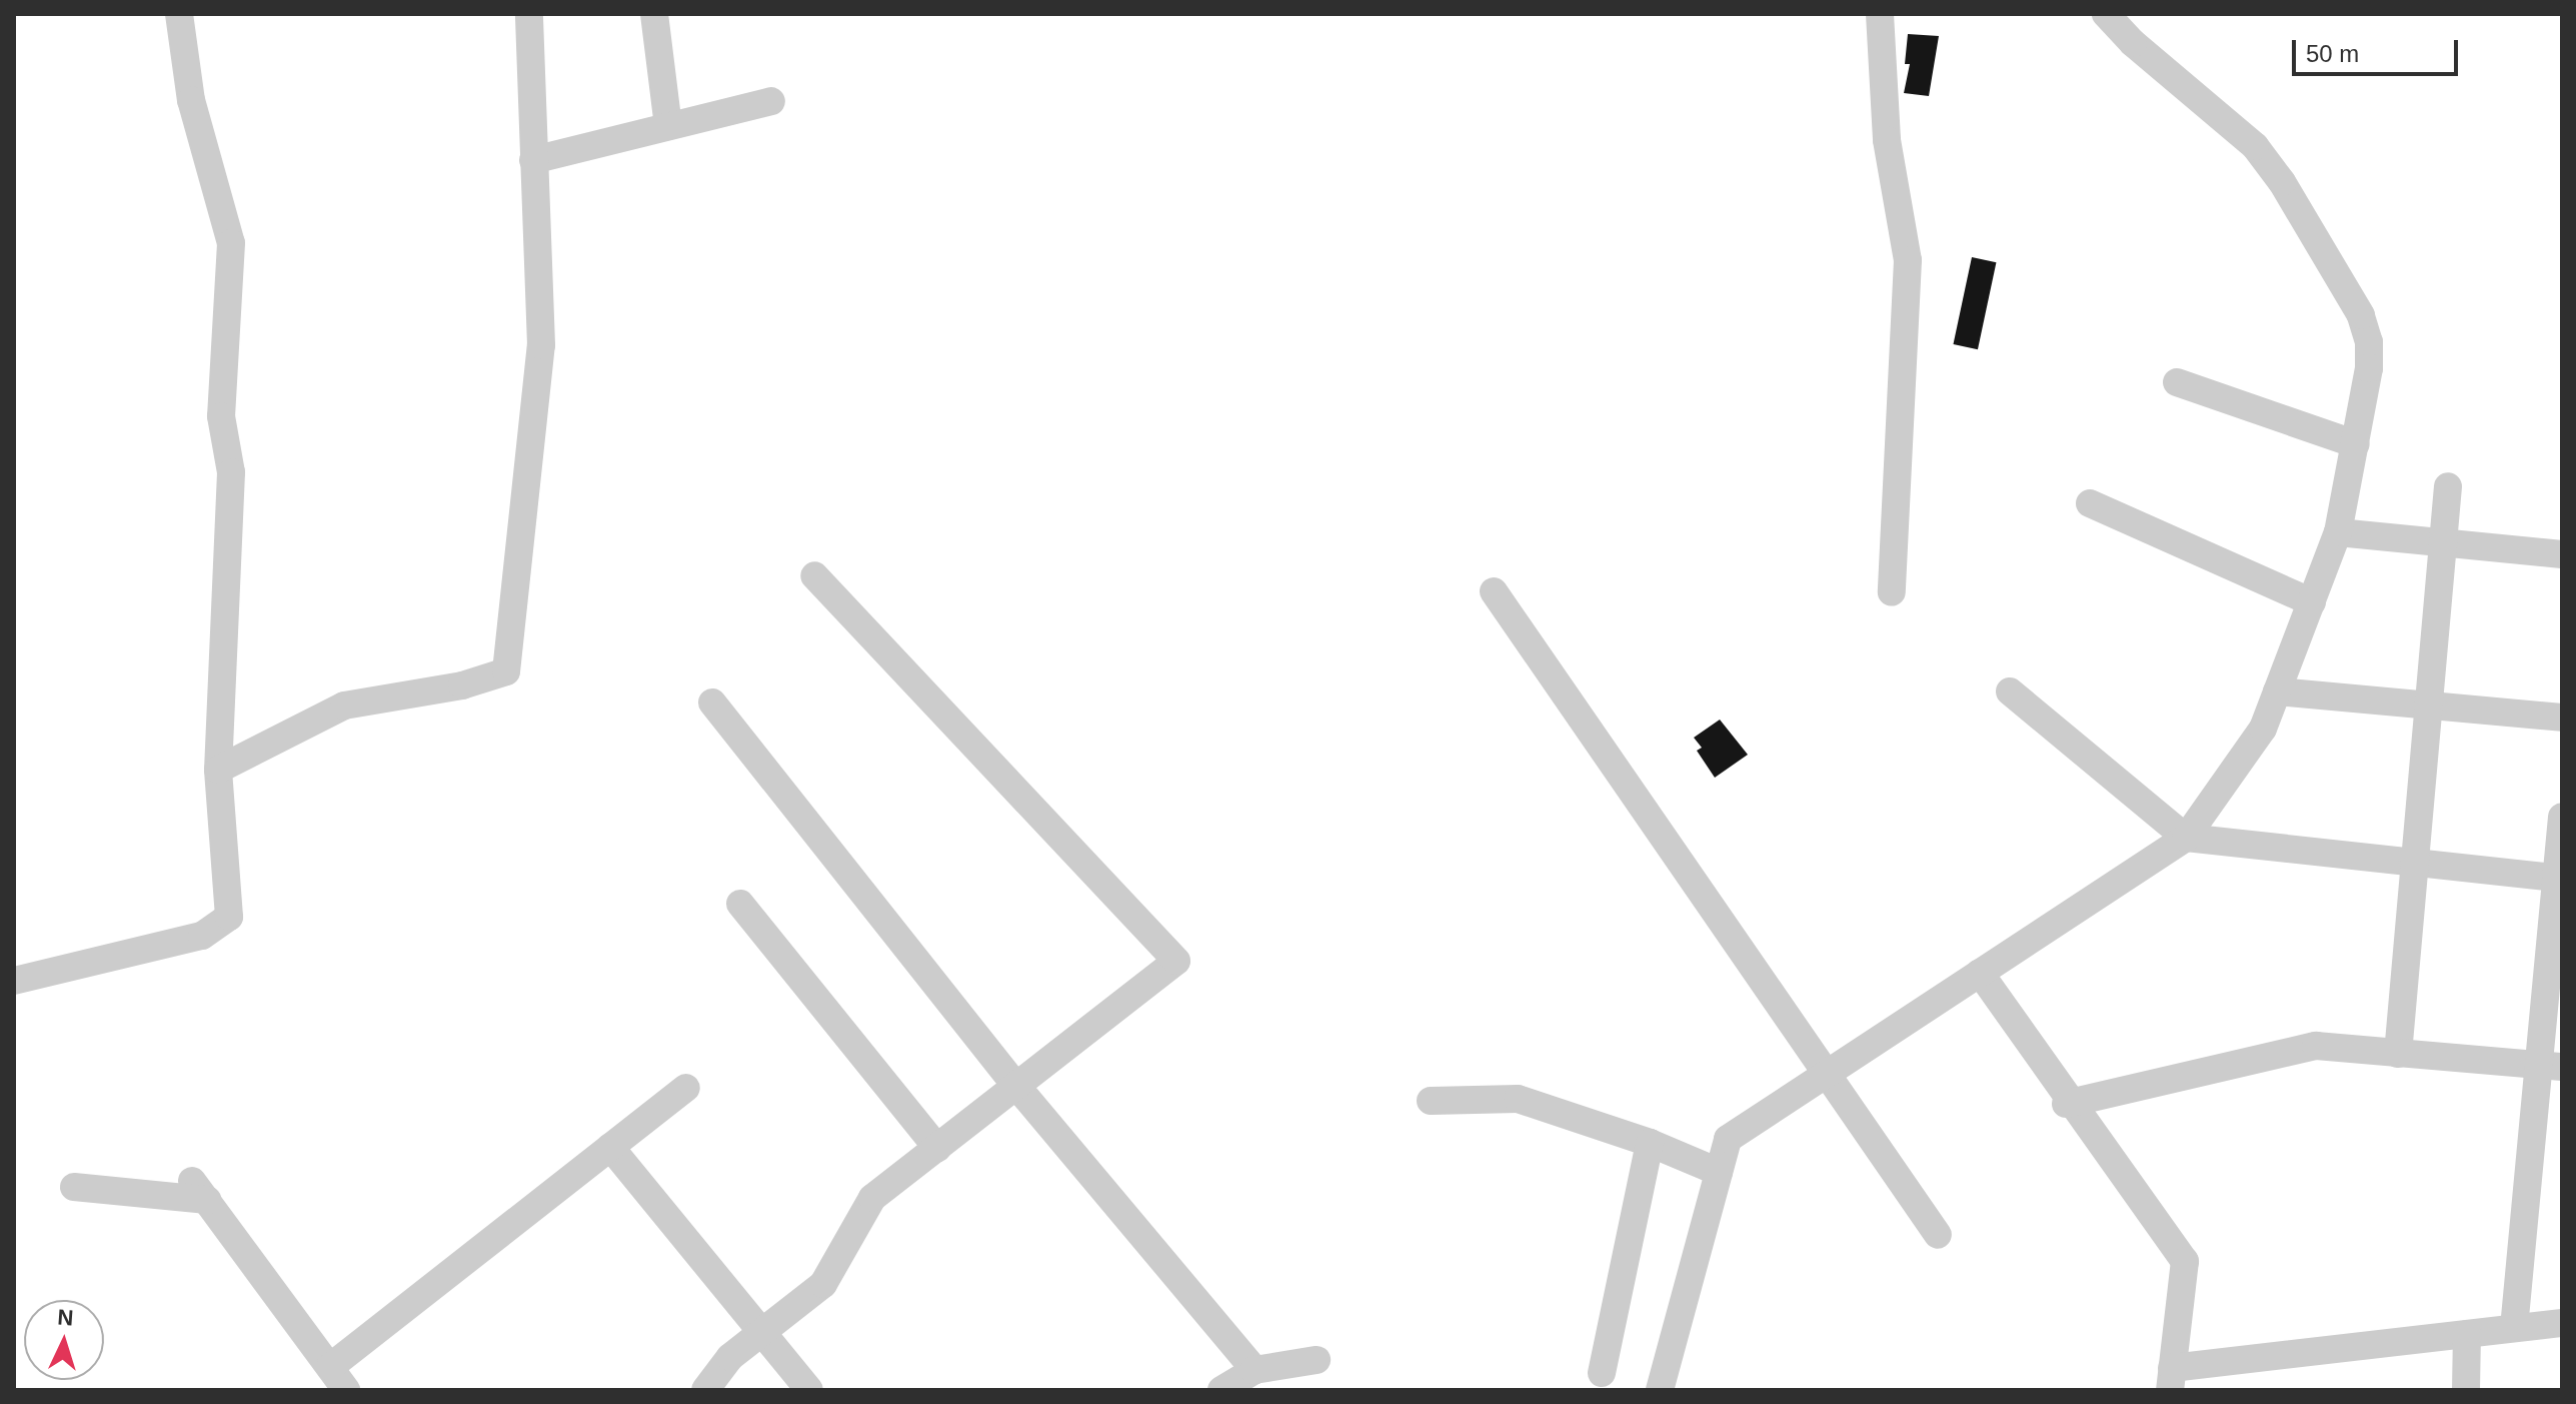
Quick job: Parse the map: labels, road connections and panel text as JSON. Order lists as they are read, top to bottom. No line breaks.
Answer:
{"scale_bar":"50 m","north":"top"}
